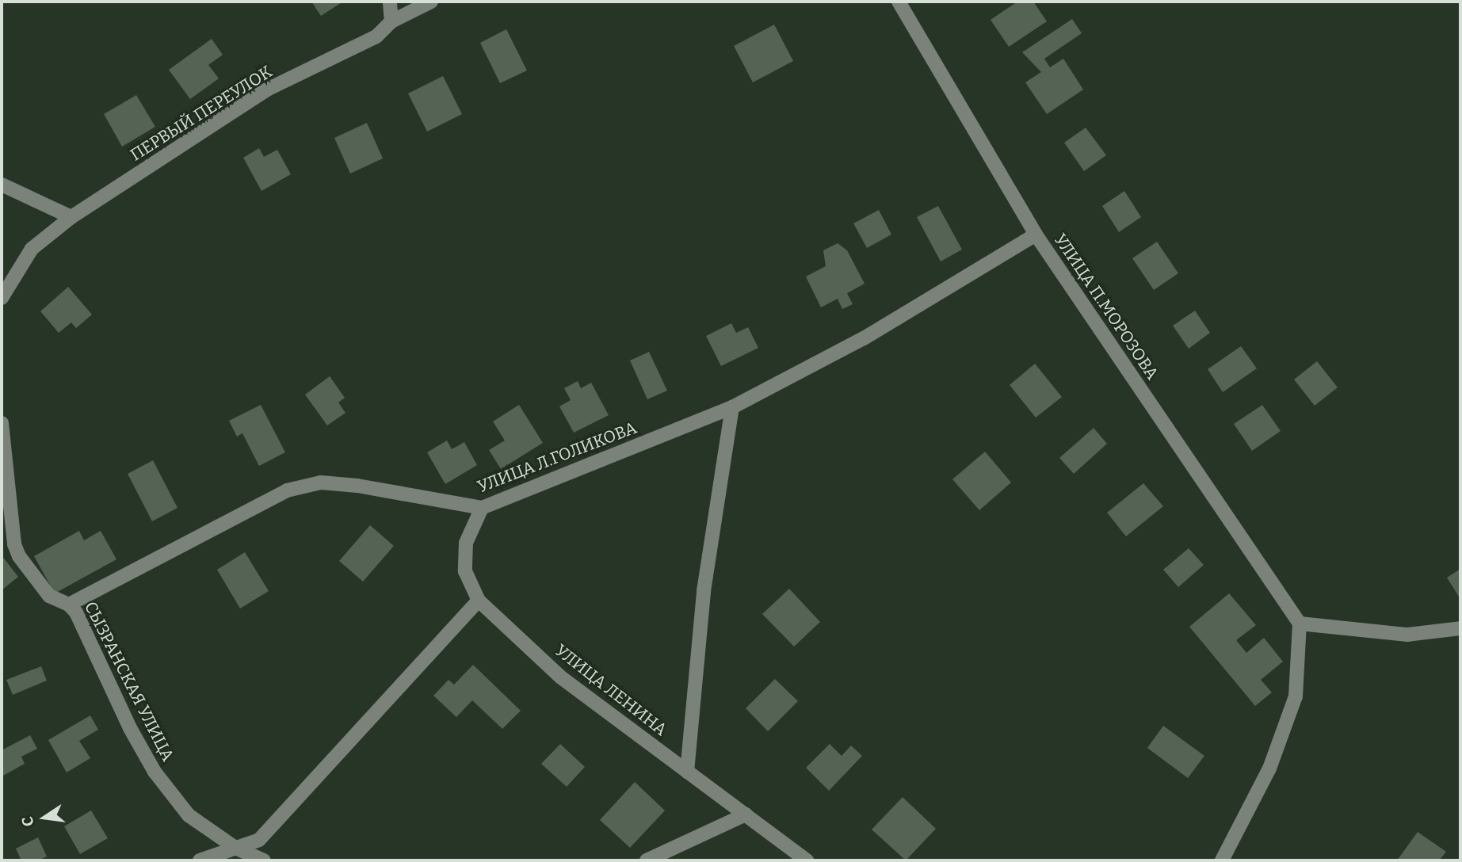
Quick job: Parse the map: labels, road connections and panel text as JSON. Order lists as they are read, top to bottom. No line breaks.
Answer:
{"streets":{"street":["ПЕРВЫЙ ПЕРЕУЛОК","УЛИЦА П.МОРОЗОВА","УЛИЦА Л.ГОЛИКОВА","СЫЗРАНСКАЯ УЛИЦА","УЛИЦА ЛЕНИНА"]},"crossings":[["УЛИЦА П.МОРОЗОВА","УЛИЦА Л.ГОЛИКОВА"],["УЛИЦА Л.ГОЛИКОВА","СЫЗРАНСКАЯ УЛИЦА"],["УЛИЦА Л.ГОЛИКОВА","УЛИЦА ЛЕНИНА"]],"north":"left"}
